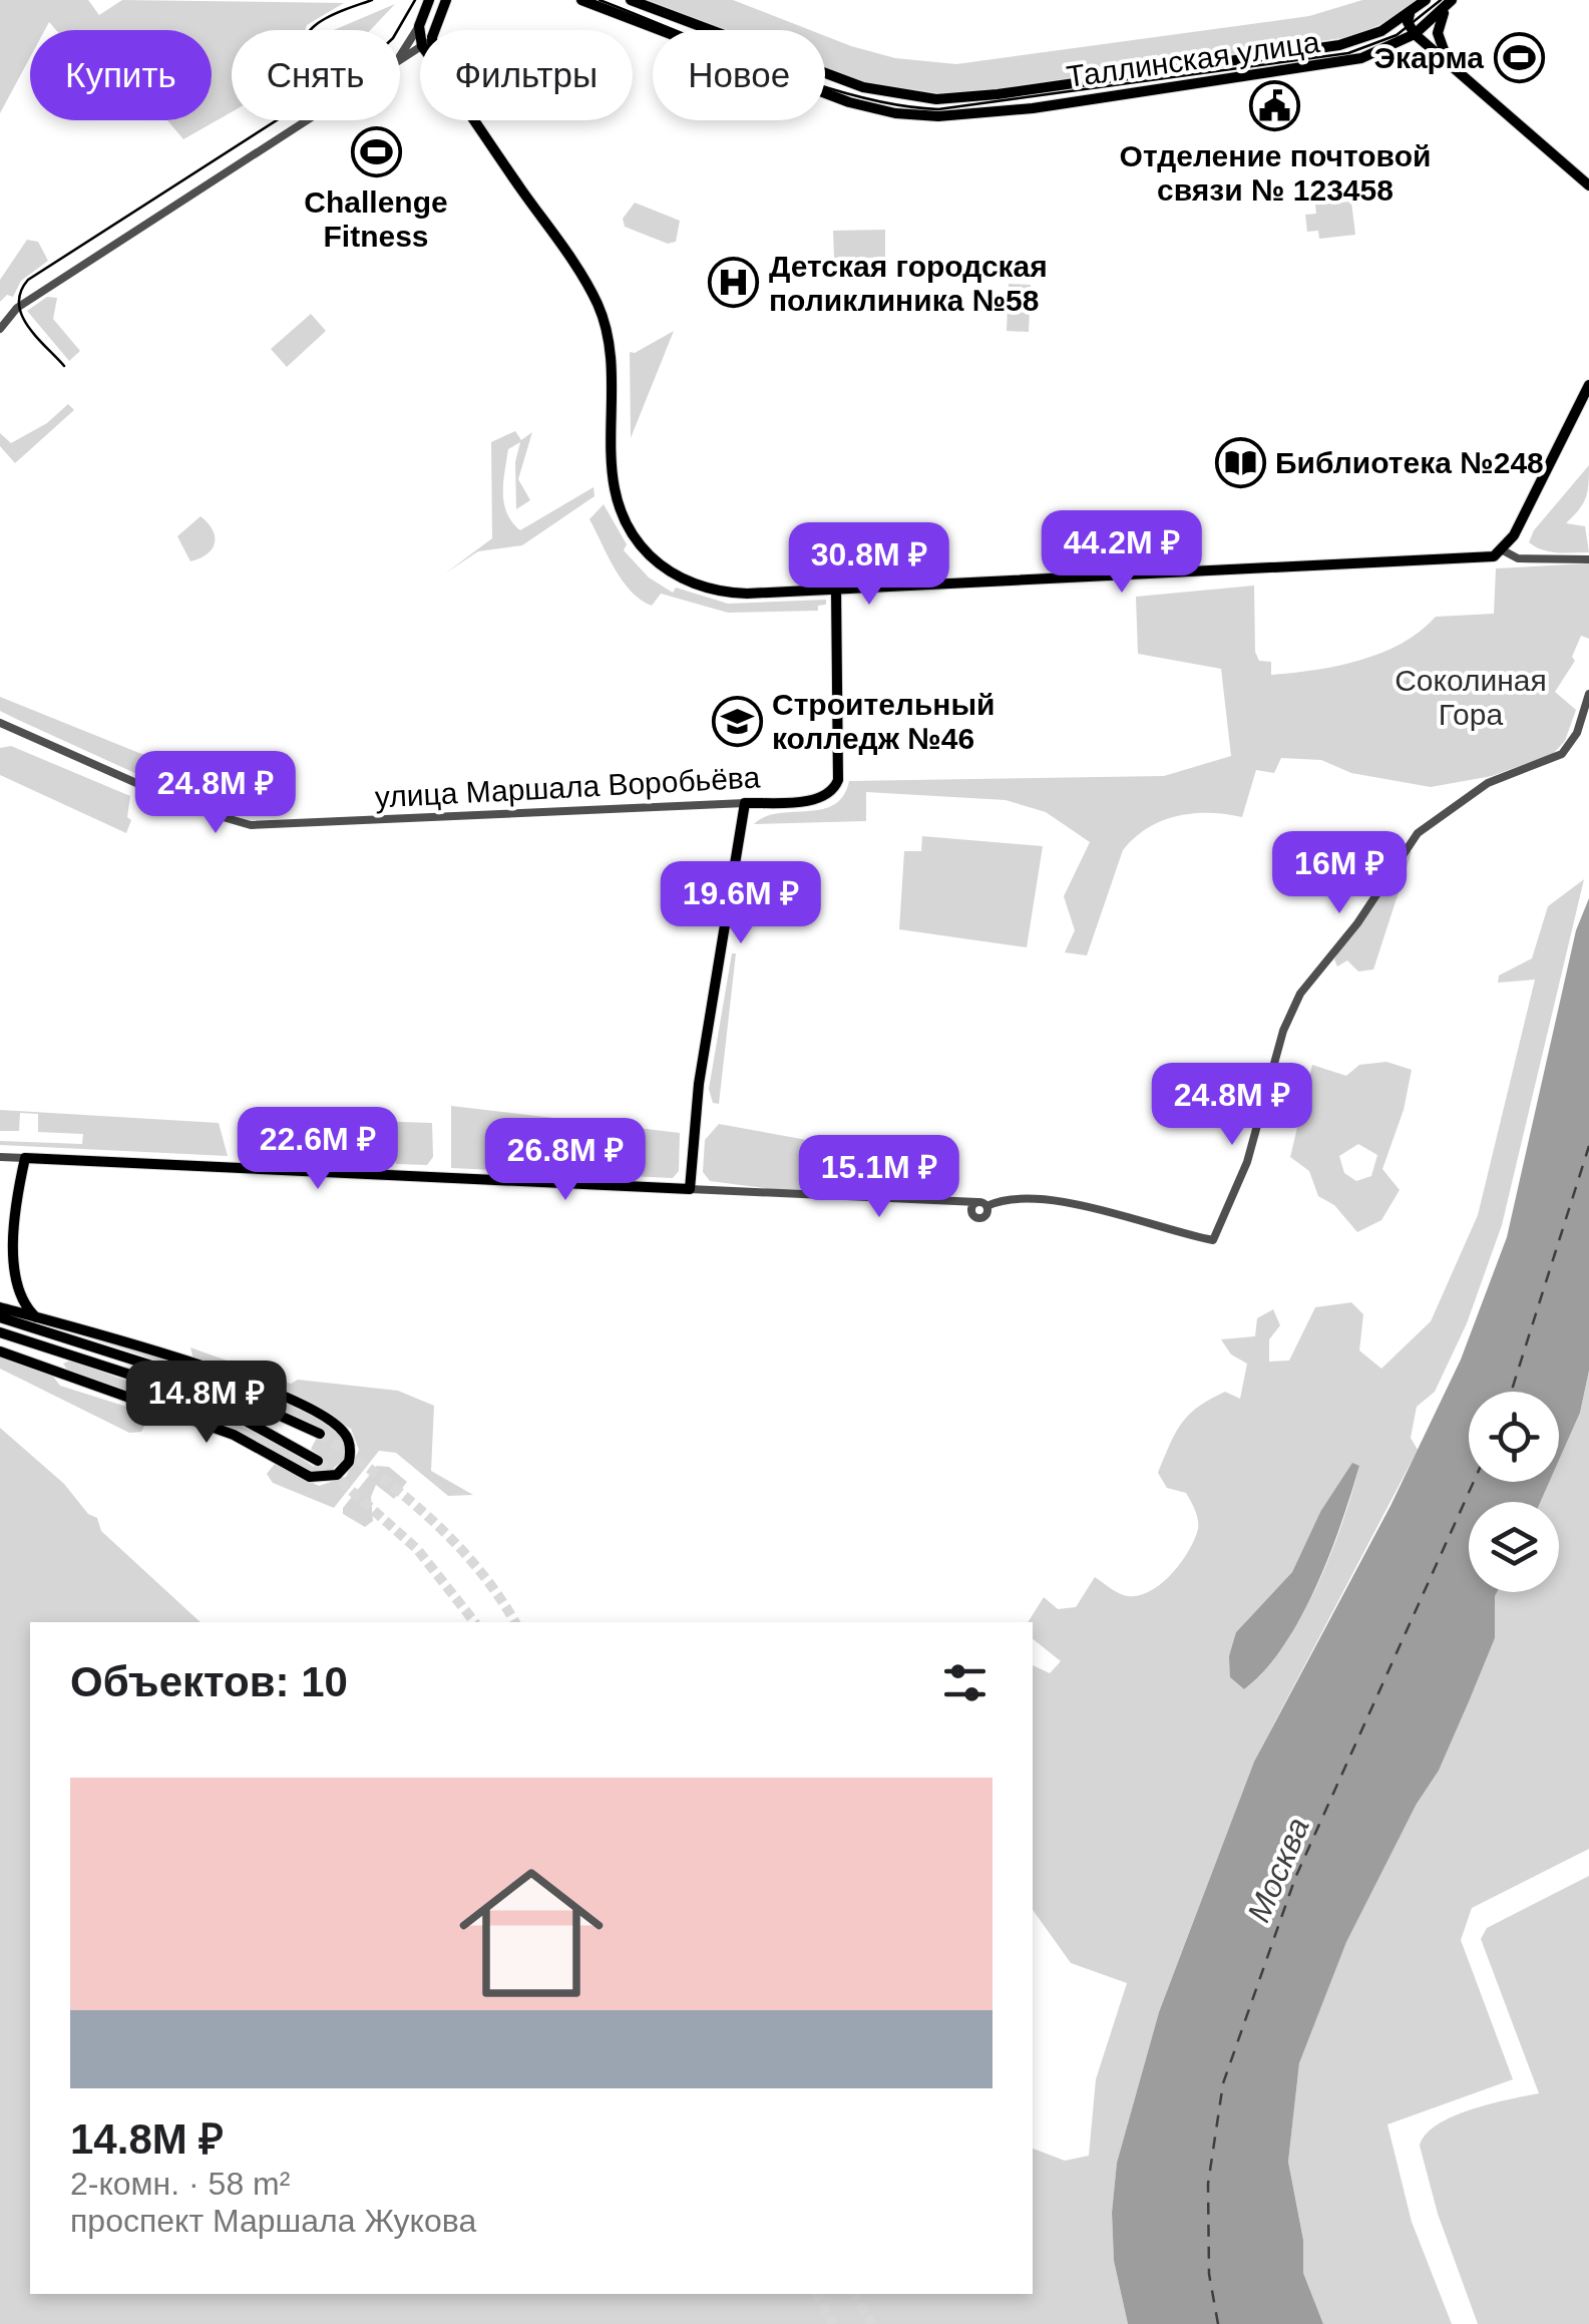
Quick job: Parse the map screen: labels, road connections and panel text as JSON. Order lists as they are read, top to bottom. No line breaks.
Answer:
{"streets":{"main road":["Таллинская улица","улица Маршала Воробьёва"]},"water":["Москва"],"parks":["Соколиная Гора"],"places":{"sports":["Экарма","Challenge Fitness"],"public building":["Отделение почтовой связи № 123458"],"hospital":["Детская городская поликлиника №58"],"library":["Библиотека №248"],"school or university":["Строительный колледж №46"]},"page":{"chip":["Купить","Снять","Фильтры","Новое"],"price":["44.2M ₽","30.8M ₽","24.8M ₽","16M ₽","19.6M ₽","24.8M ₽","22.6M ₽","26.8M ₽","15.1M ₽","14.8M ₽"],"heading":"Объектов: 10","list":[{"name":"14.8M ₽","note":"2-комн. · 58 m² · проспект Маршала Жукова"}]}}
